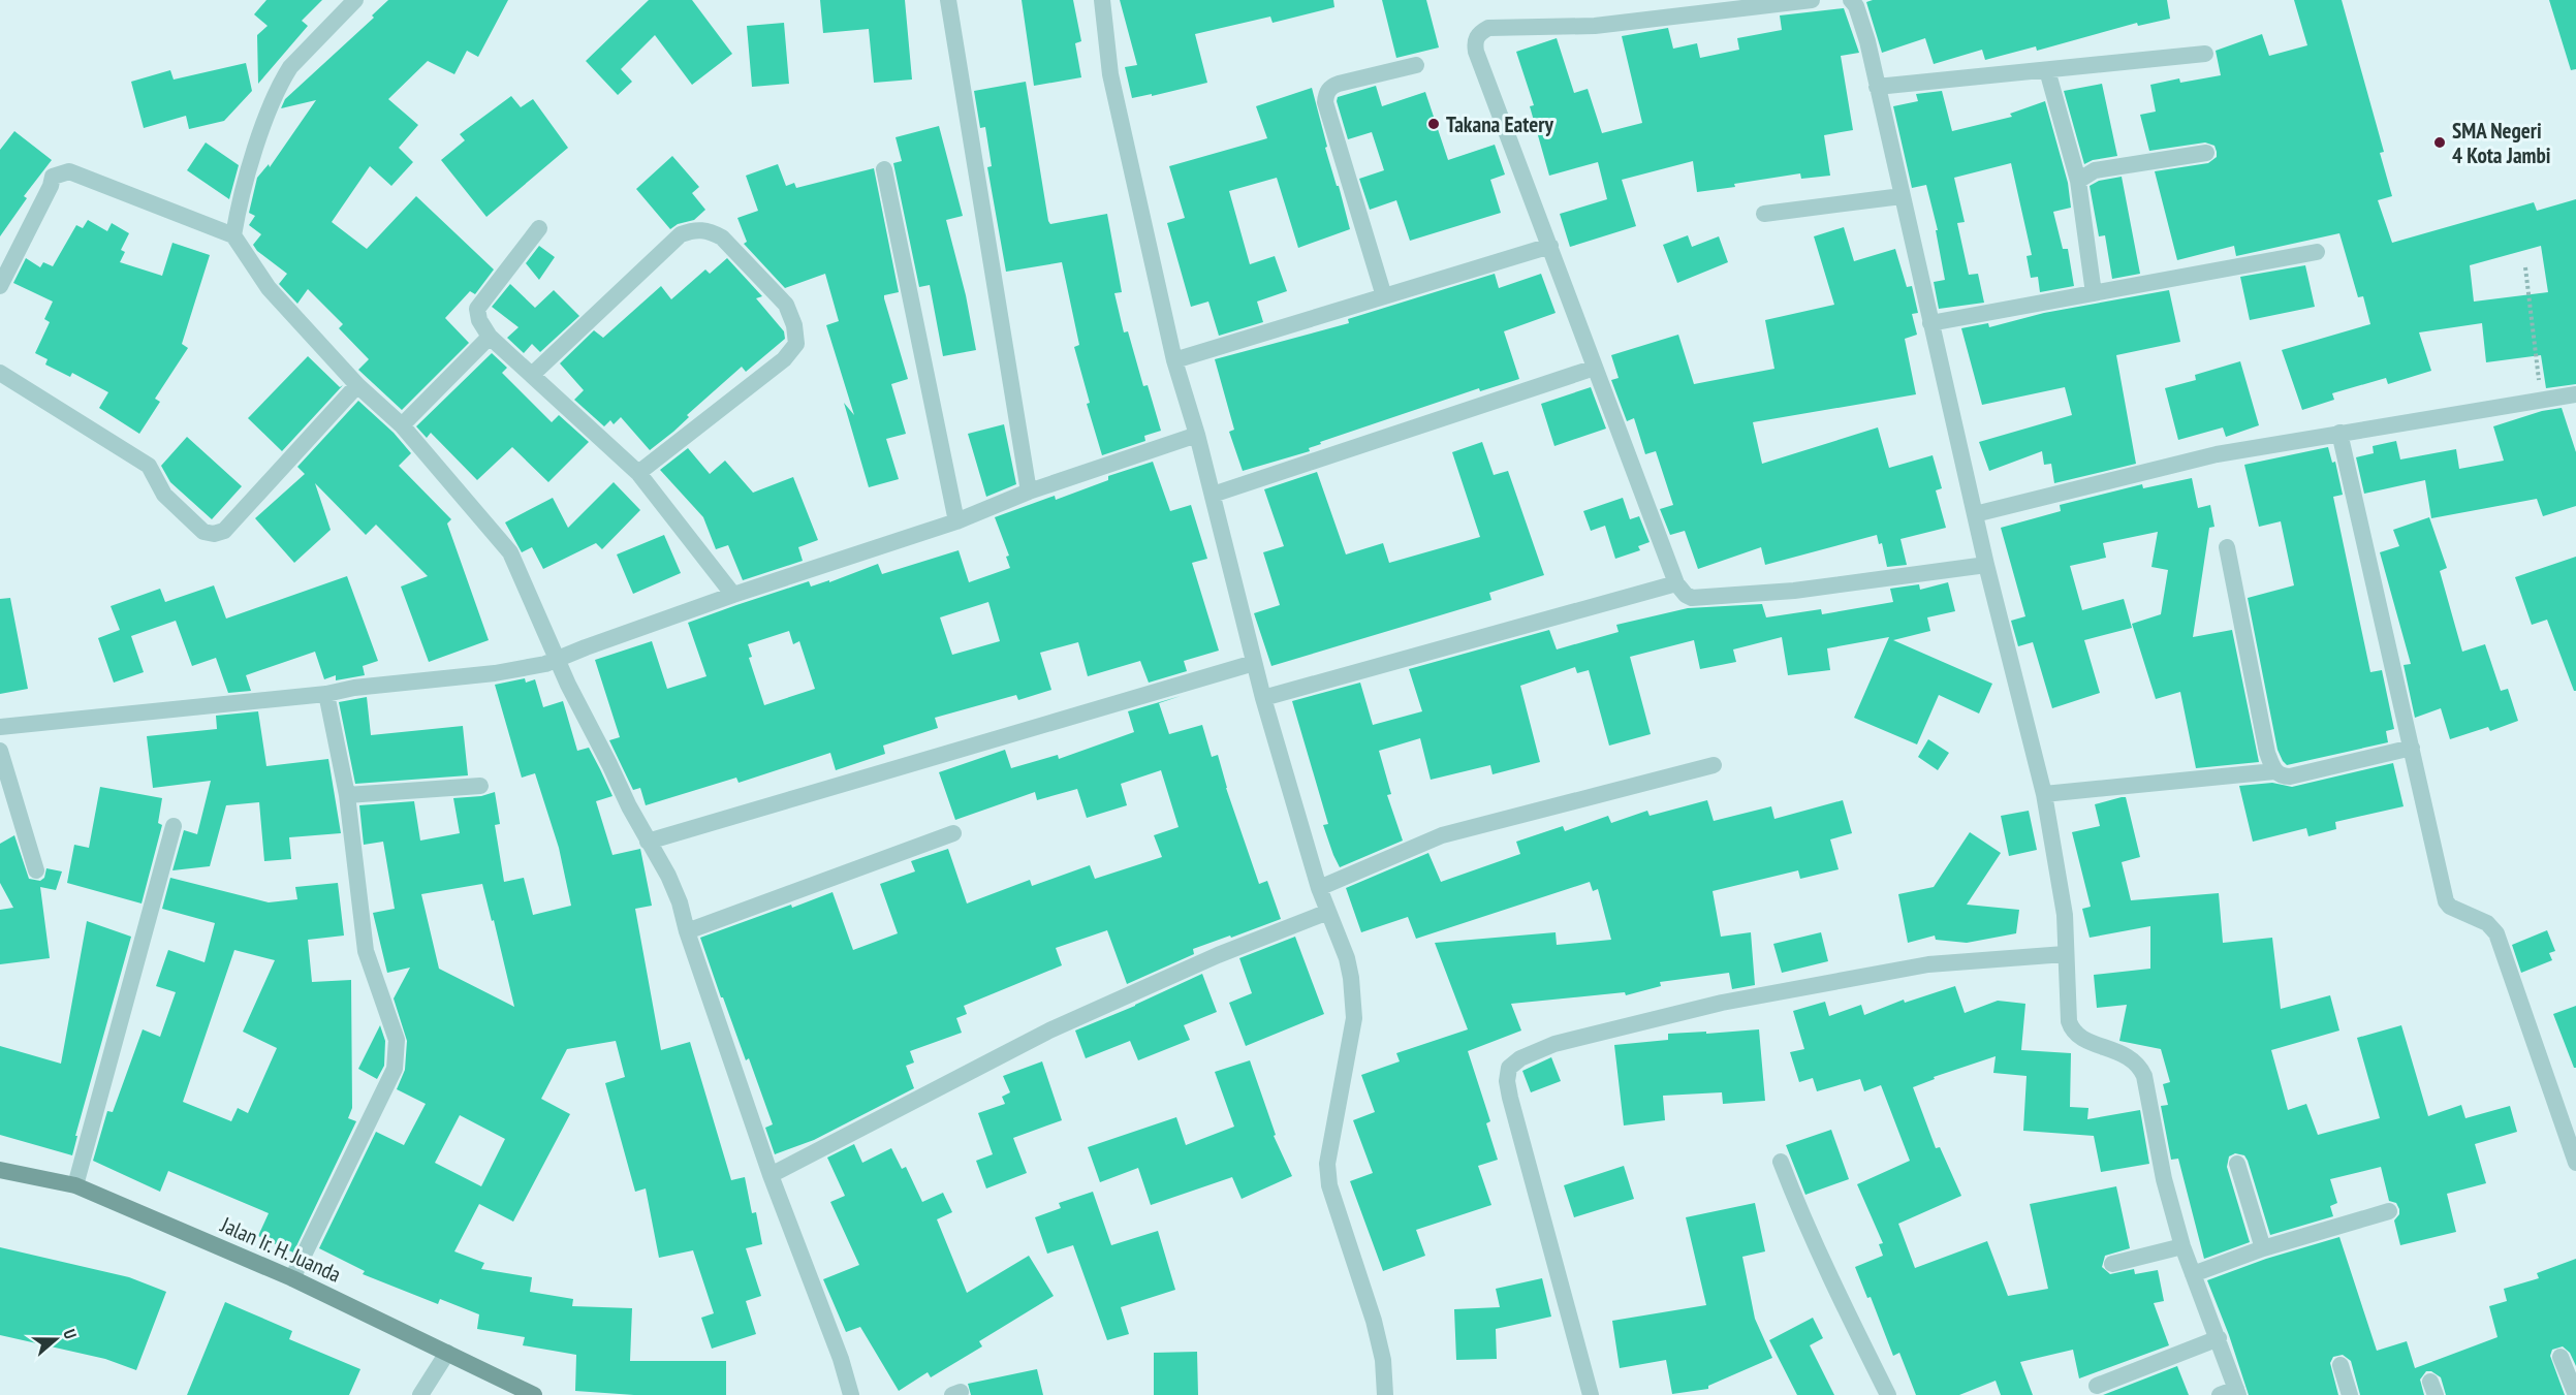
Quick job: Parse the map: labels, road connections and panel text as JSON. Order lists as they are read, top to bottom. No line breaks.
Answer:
{"streets":{"main road":["Jalan Ir. H. Juanda"]},"places":["Takana Eatery","SMA Negeri 4 Kota Jambi"],"north":"right"}
